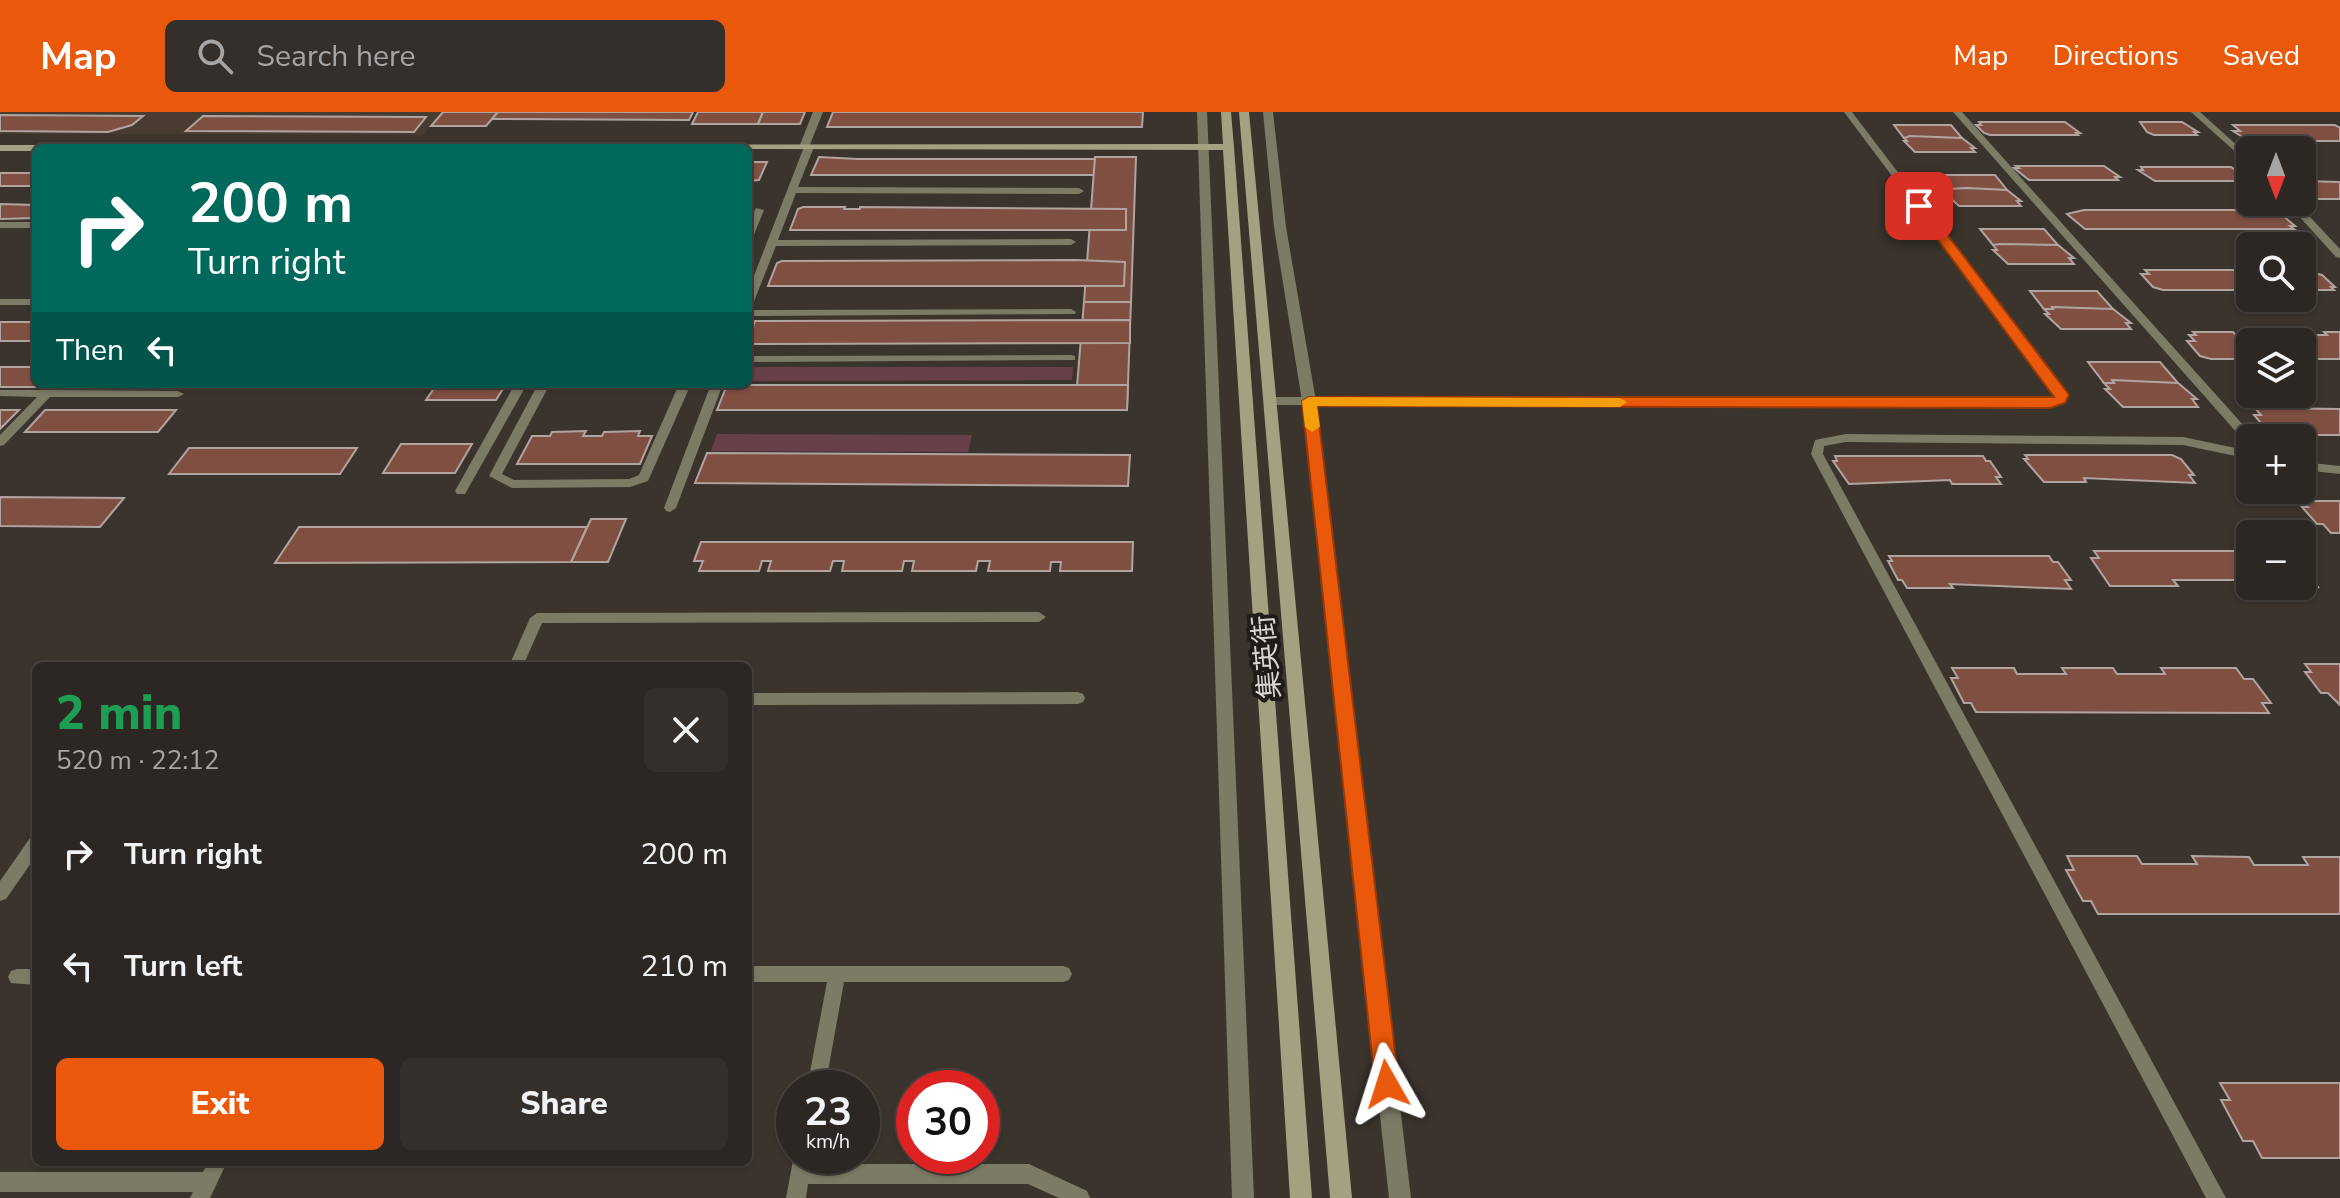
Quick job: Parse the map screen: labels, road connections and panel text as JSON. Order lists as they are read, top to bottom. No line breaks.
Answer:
{"streets":{"main road":["集英街"]},"north":"bottom","page":{"header":"Map","search":"Search here","nav":["Map","Directions","Saved"],"map_buttons":["+","−"],"turn":["200 m","Turn right"],"then":"Then","heading":["2 min","520 m · 22:12"],"list":[{"name":"Turn right","value":"200 m"},{"name":"Turn left","value":"210 m"}],"buttons":["Exit","Share"],"speed":"23 km/h","limit":"30"}}
